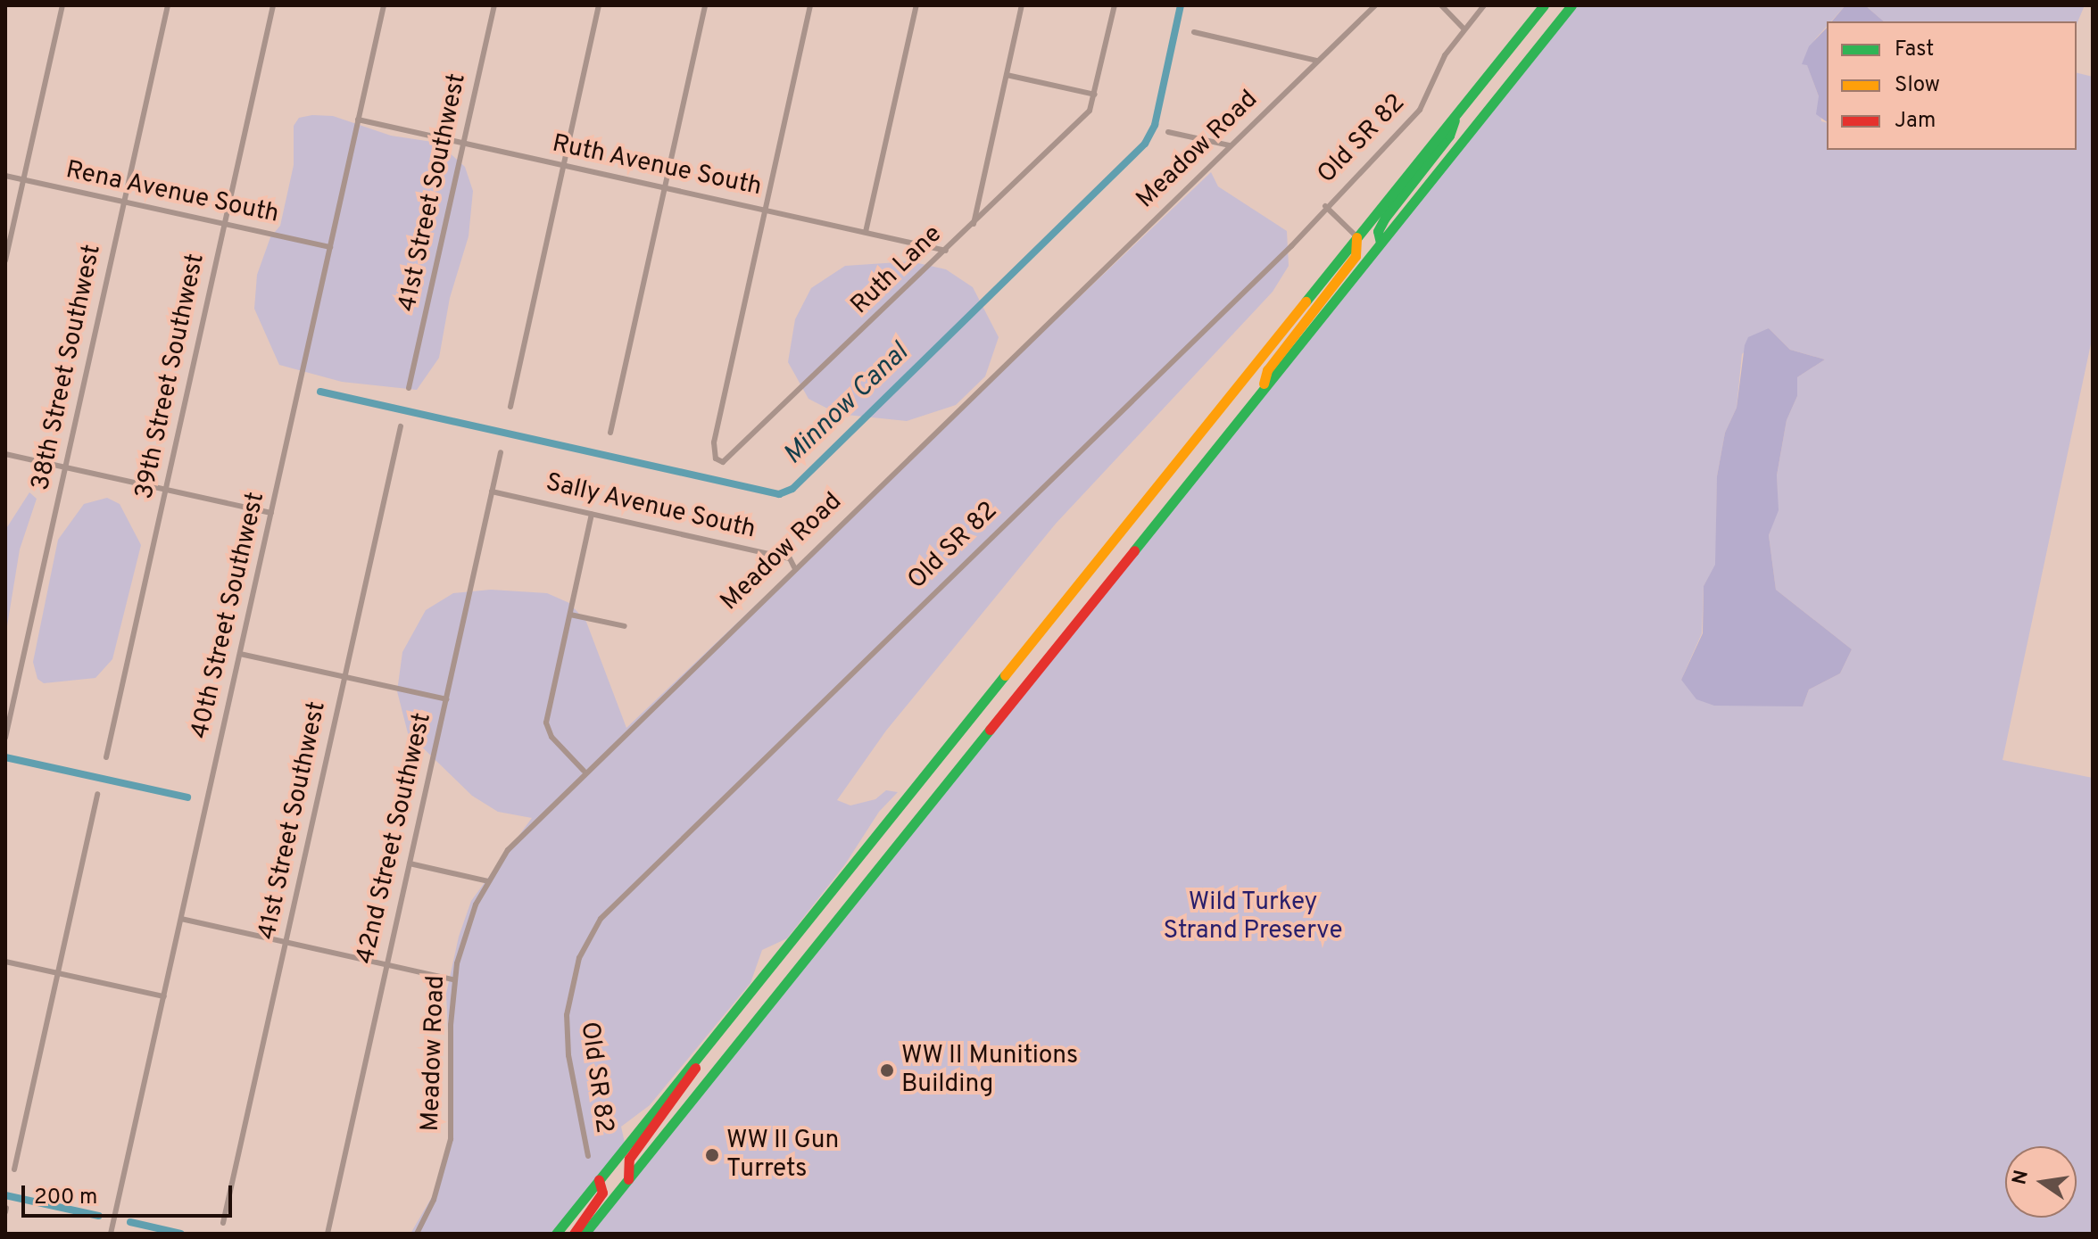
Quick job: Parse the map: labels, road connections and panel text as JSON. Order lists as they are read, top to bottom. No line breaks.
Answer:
{"streets":{"street":["Old SR 82","Meadow Road","Ruth Avenue South","Rena Avenue South","41st Street Southwest","Ruth Lane","38th Street Southwest","39th Street Southwest","Sally Avenue South","40th Street Southwest","42nd Street Southwest"]},"crossings":[["Meadow Road","Sally Avenue South"],["Ruth Avenue South","41st Street Southwest"],["Ruth Avenue South","Ruth Lane"],["Ruth Avenue South","40th Street Southwest"],["Rena Avenue South","38th Street Southwest"],["Rena Avenue South","39th Street Southwest"],["Rena Avenue South","40th Street Southwest"],["Sally Avenue South","42nd Street Southwest"]],"water":["Minnow Canal"],"parks":["Wild Turkey Strand Preserve"],"places":["WW II Munitions Building","WW II Gun Turrets"],"legend":["Fast","Slow","Jam"],"scale_bar":"200 m","north":"left"}
